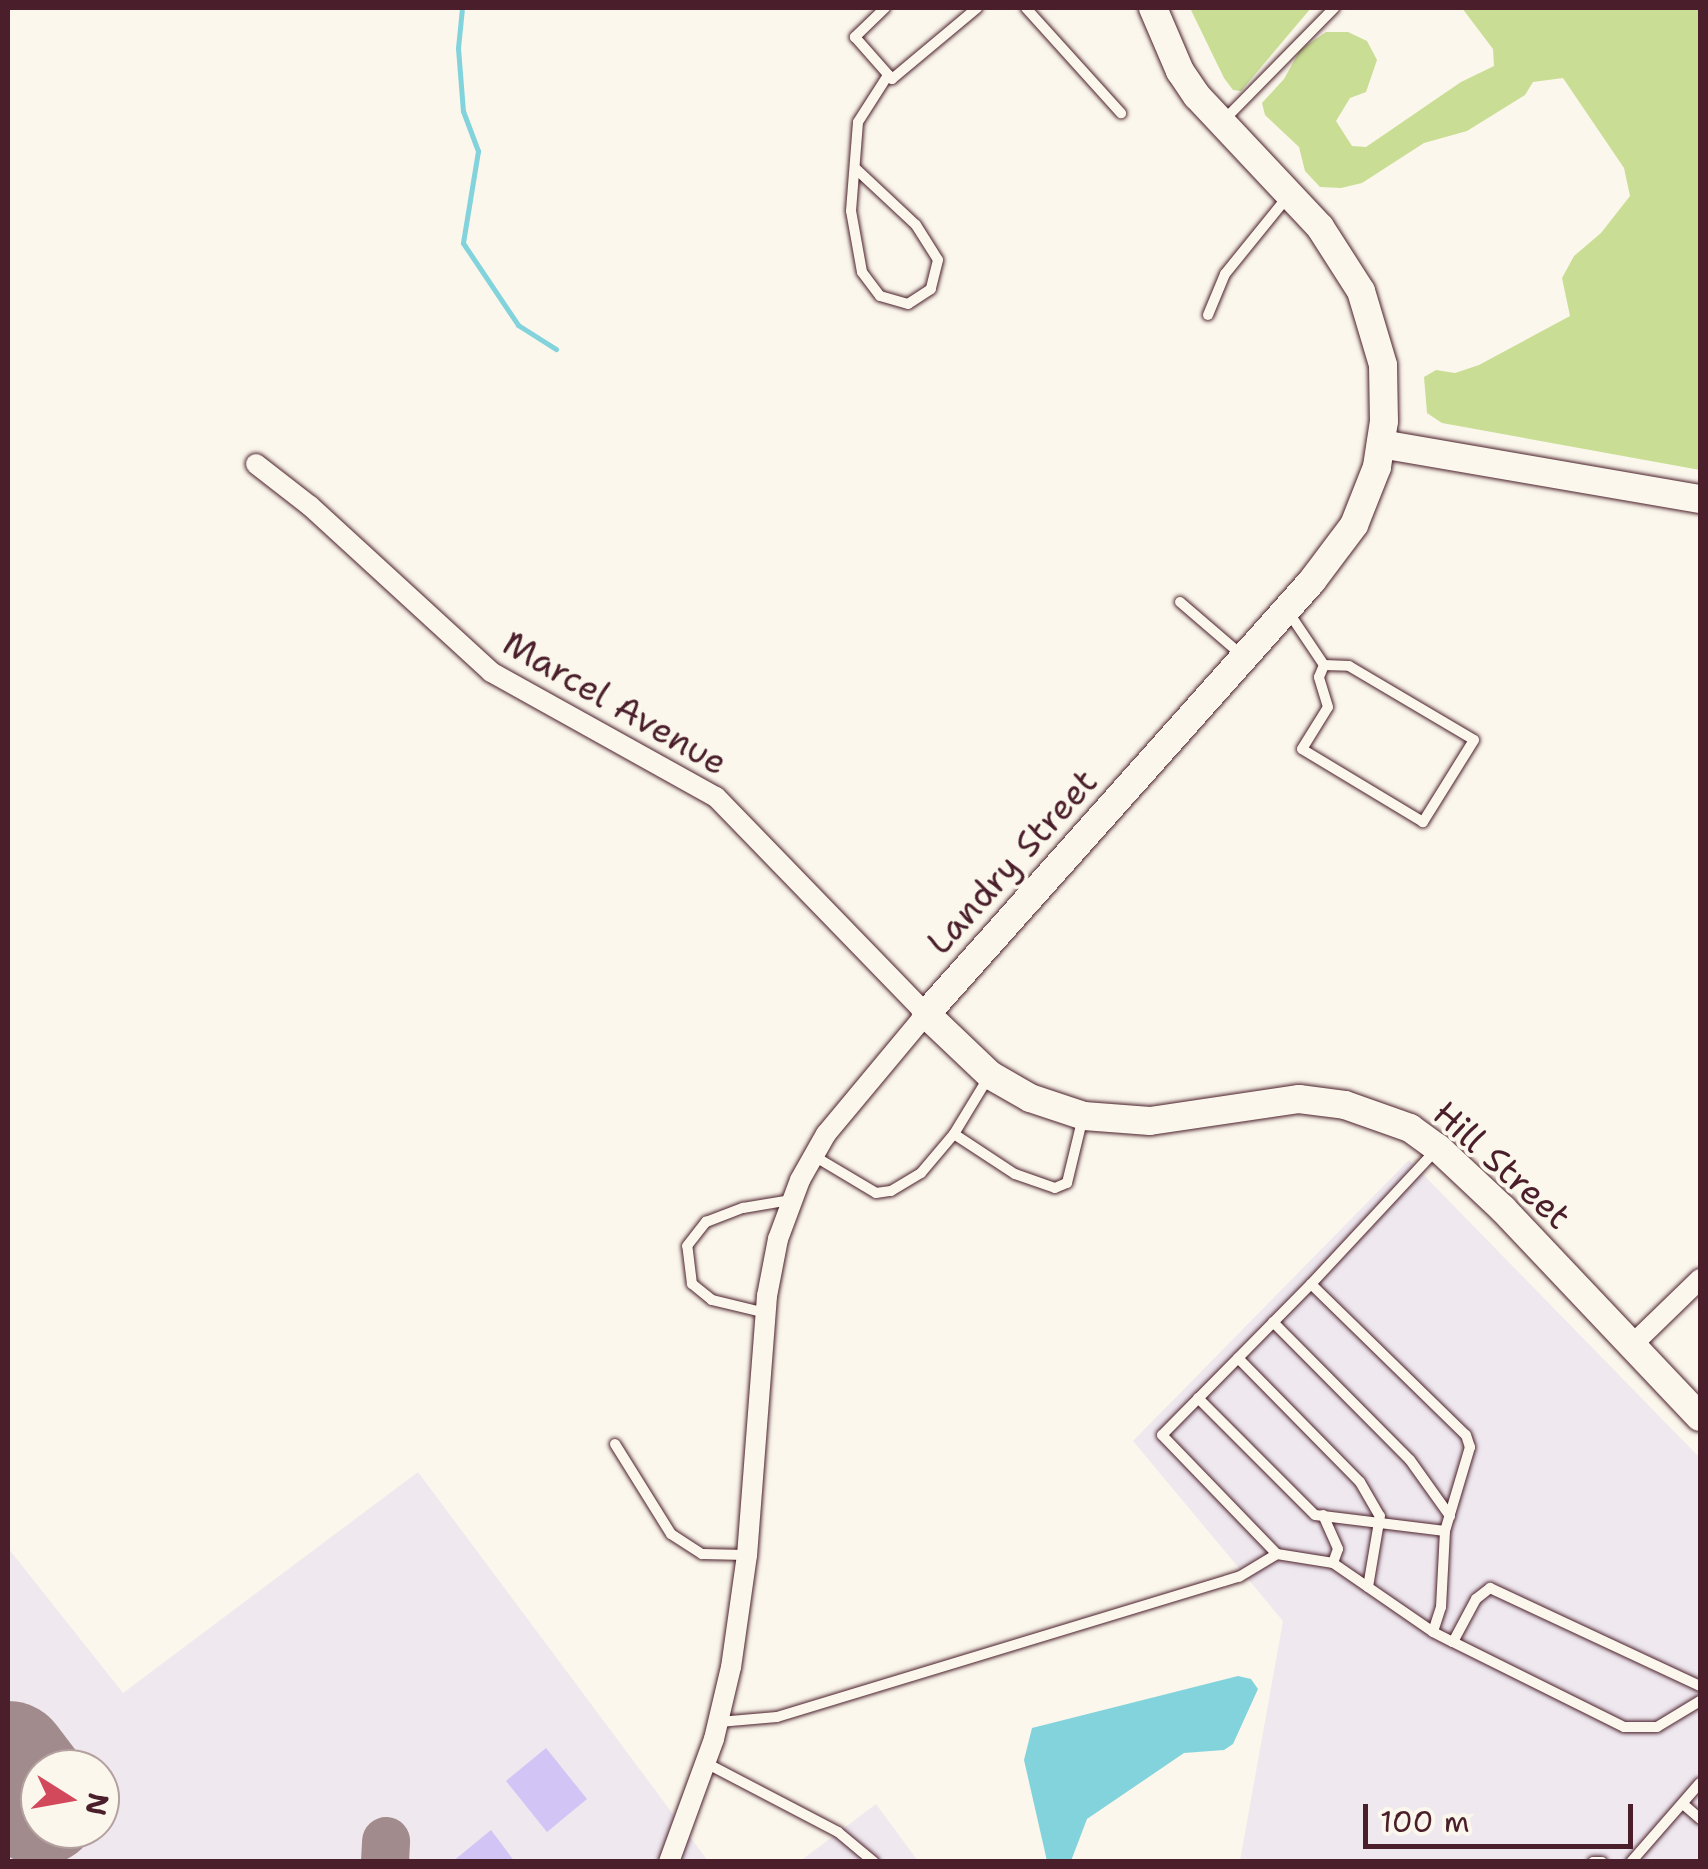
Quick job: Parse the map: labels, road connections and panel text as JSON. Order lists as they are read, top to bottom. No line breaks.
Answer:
{"streets":{"street":["Marcel Avenue","Landry Street","Hill Street"]},"crossings":[["Marcel Avenue","Landry Street"],["Marcel Avenue","Hill Street"],["Landry Street","Hill Street"]],"scale_bar":"100 m","north":"right"}
